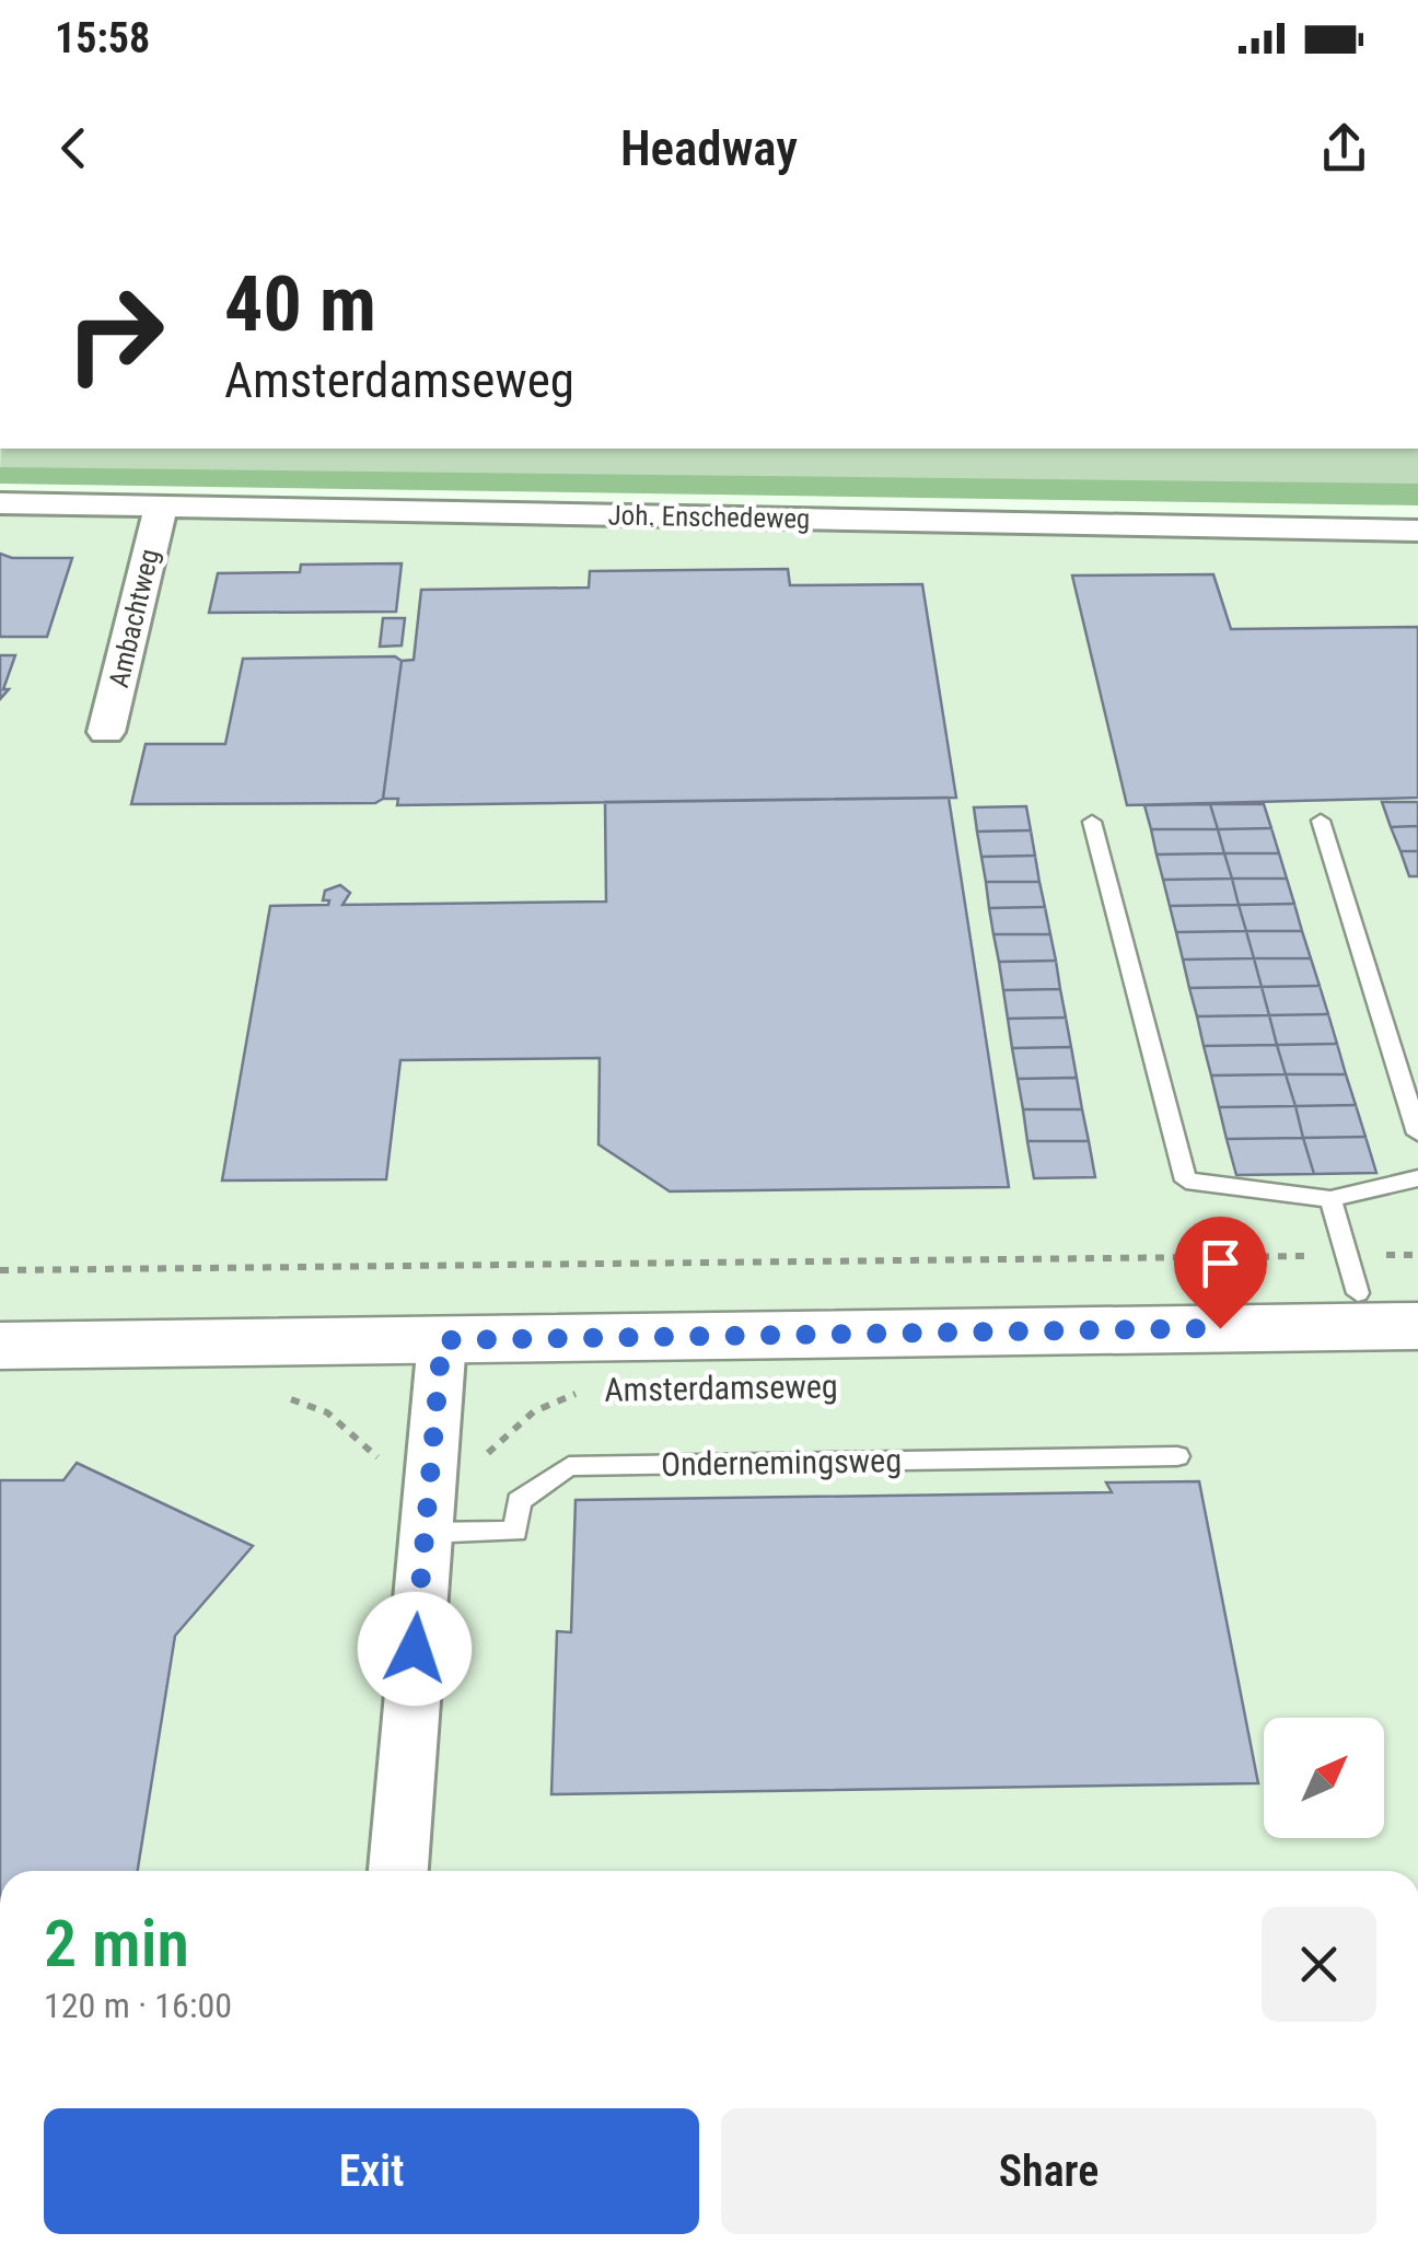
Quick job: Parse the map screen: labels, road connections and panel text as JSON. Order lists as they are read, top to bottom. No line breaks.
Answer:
{"streets":{"street":["Joh. Enschedeweg","Ambachtweg","Amsterdamseweg"],"lane":["Ondernemingsweg"]},"crossings":[["Joh. Enschedeweg","Ambachtweg"]],"north":"top right","page":{"status":"15:58","header":"Headway","turn":["40 m","Amsterdamseweg"],"heading":["2 min","120 m · 16:00"],"buttons":["Exit","Share"]}}
